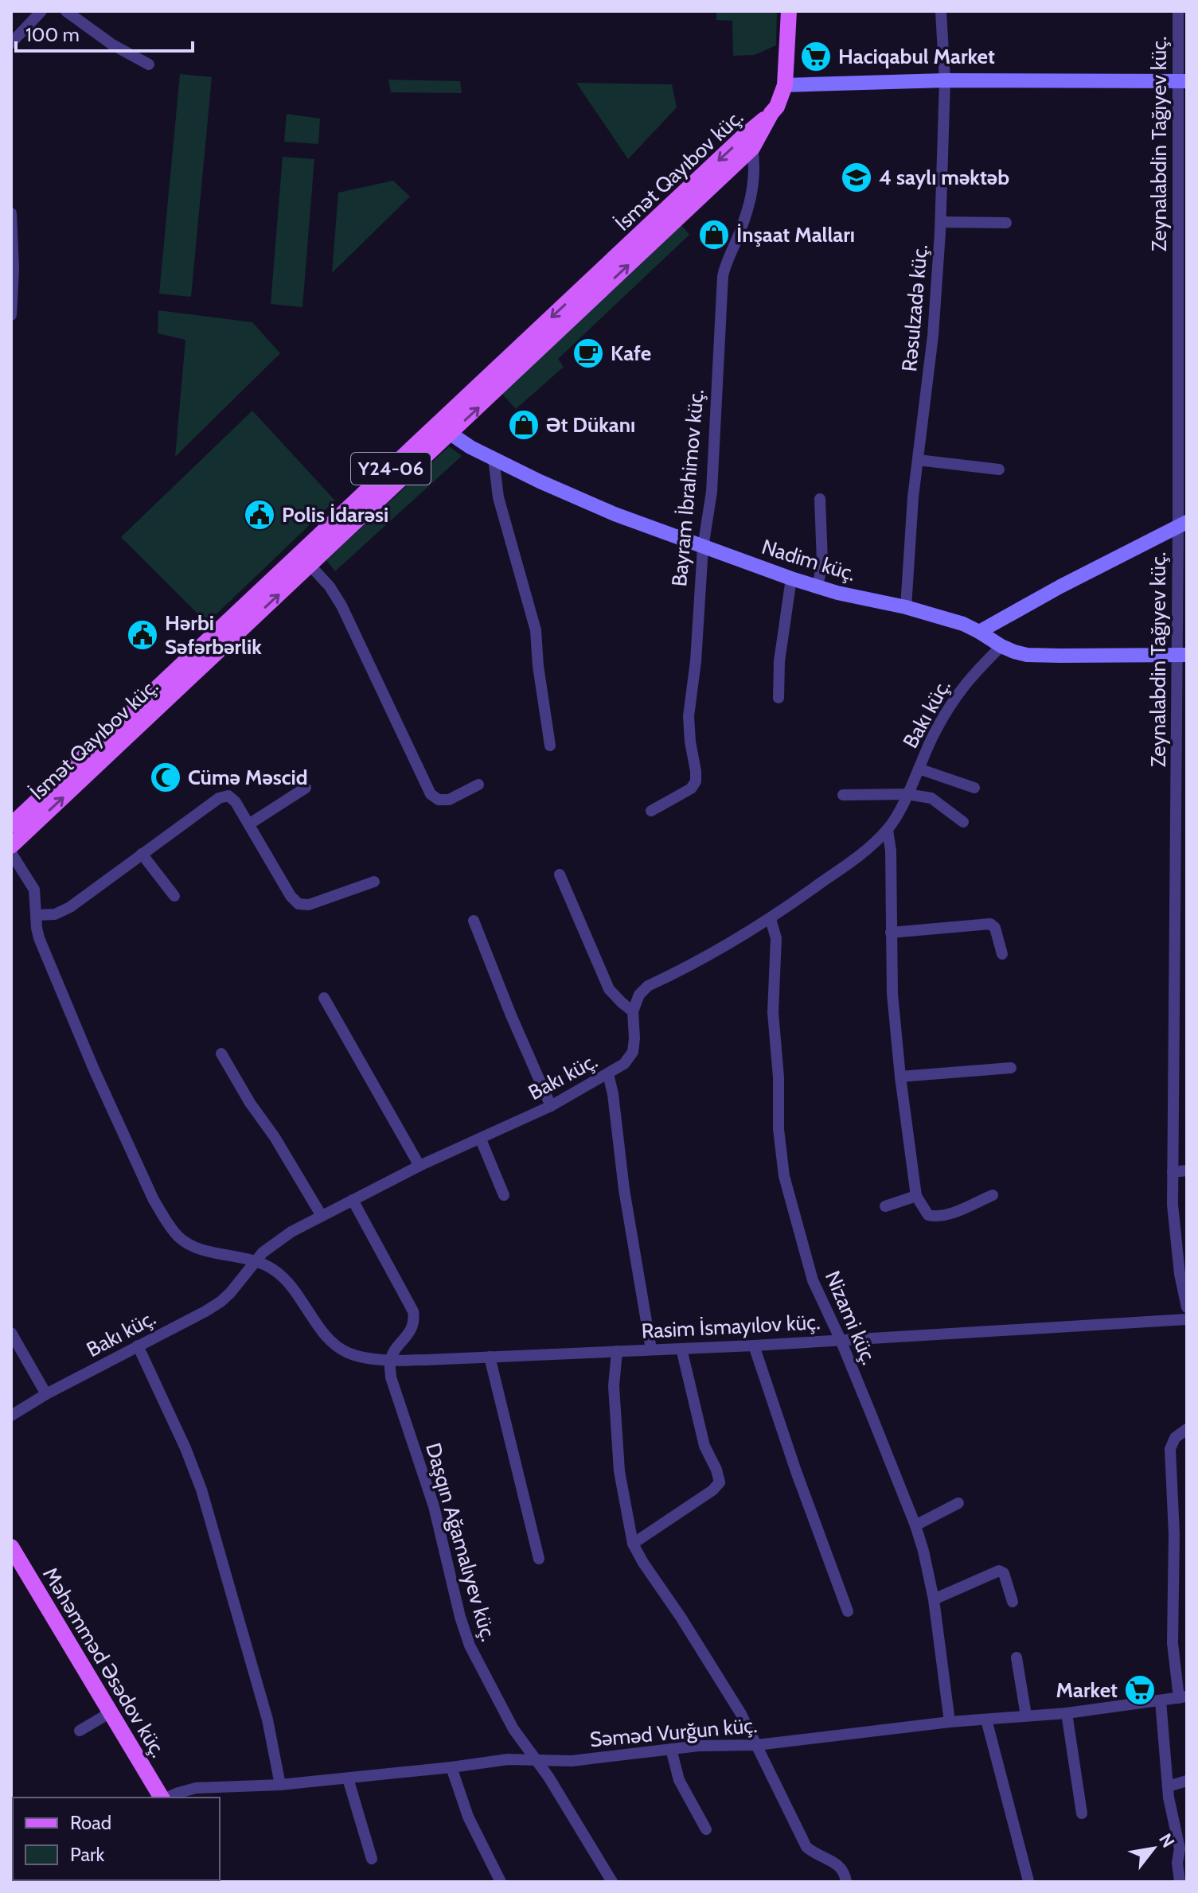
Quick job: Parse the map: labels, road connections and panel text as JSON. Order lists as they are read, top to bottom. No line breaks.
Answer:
{"streets":{"main road":["İsmət Qayıbov küç.","Y24-06","Nadim küç.","Məhəmməd Əsədov küç."],"street":["Zeynalabdin Tağıyev küç.","Rəsulzadə küç.","Bayram İbrahimov küç.","Bakı küç.","Nizami küç.","Rasim İsmayılov küç.","Daşqın Ağamalıyev küç.","Səməd Vurğun küç."]},"crossings":[["Zeynalabdin Tağıyev küç.","Nadim küç."],["İsmət Qayıbov küç.","Y24-06"],["İsmət Qayıbov küç.","Bayram İbrahimov küç."],["İsmət Qayıbov küç.","Nadim küç."],["Rəsulzadə küç.","Nadim küç."],["Bayram İbrahimov küç.","Nadim küç."],["Nadim küç.","Bakı küç."],["Bakı küç.","Nizami küç."],["Nizami küç.","Rasim İsmayılov küç."],["Nizami küç.","Səməd Vurğun küç."],["Rasim İsmayılov küç.","Daşqın Ağamalıyev küç."],["Daşqın Ağamalıyev küç.","Səməd Vurğun küç."]],"places":{"supermarket":["Haciqabul Market","Market"],"school or university":["4 saylı məktəb"],"shop":["İnşaat Malları","Ət Dükanı"],"cafe":["Kafe"],"public building":["Polis İdarəsi","Hərbi Səfərbərlik"],"mosque":["Cümə Məscid"]},"legend":["Road","Park"],"scale_bar":"100 m","north":"top right"}
